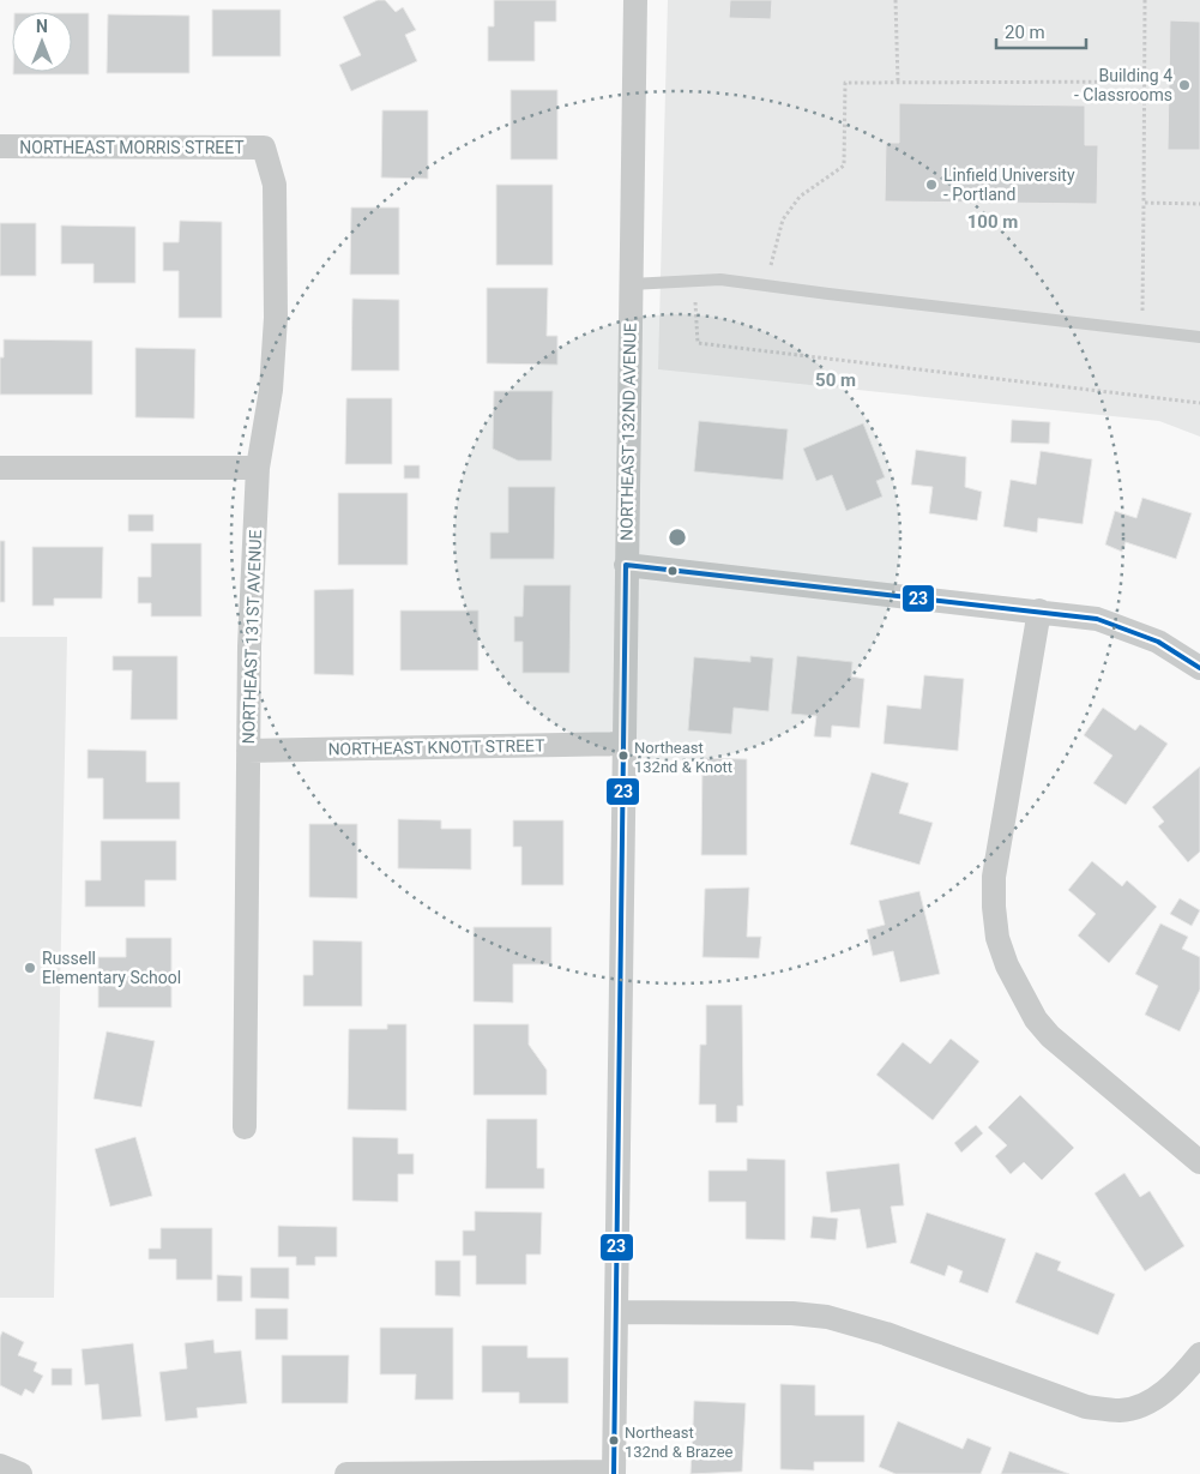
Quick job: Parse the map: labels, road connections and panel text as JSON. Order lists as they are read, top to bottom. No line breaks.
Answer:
{"streets":{"street":["NORTHEAST MORRIS STREET","NORTHEAST 132ND AVENUE","NORTHEAST 131ST AVENUE","NORTHEAST KNOTT STREET"]},"crossings":[["NORTHEAST MORRIS STREET","NORTHEAST 131ST AVENUE"],["NORTHEAST 132ND AVENUE","NORTHEAST KNOTT STREET"],["NORTHEAST 131ST AVENUE","NORTHEAST KNOTT STREET"]],"places":["Building 4 - Classrooms","Linfield University - Portland","Northeast 132nd & Knott","Russell Elementary School","Northeast 132nd & Brazee"],"lines":["transit line 23"],"scale_bar":"20 m","north":"top","rings":["100 m","50 m"]}
